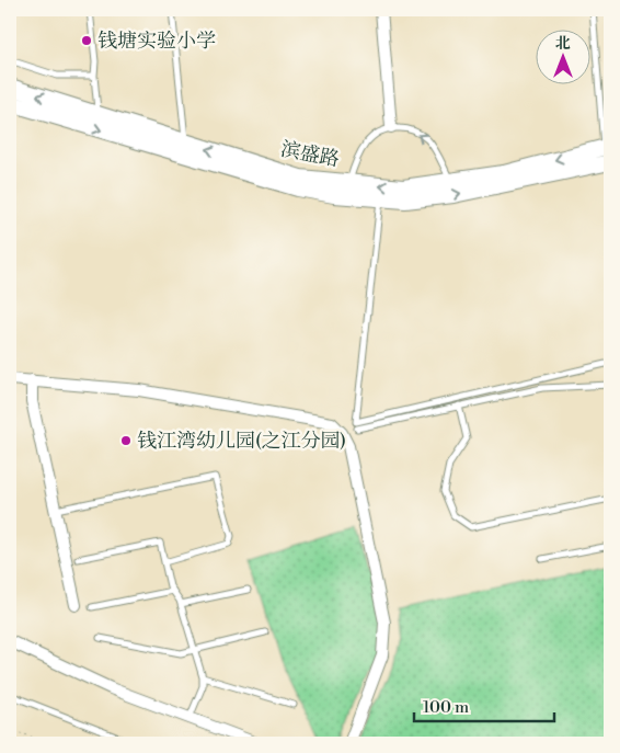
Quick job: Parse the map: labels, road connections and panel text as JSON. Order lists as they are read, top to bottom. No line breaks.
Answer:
{"streets":{"main road":["滨盛路"]},"places":["钱塘实验小学","钱江湾幼儿园(之江分园)"],"scale_bar":"100 m","north":"top"}
